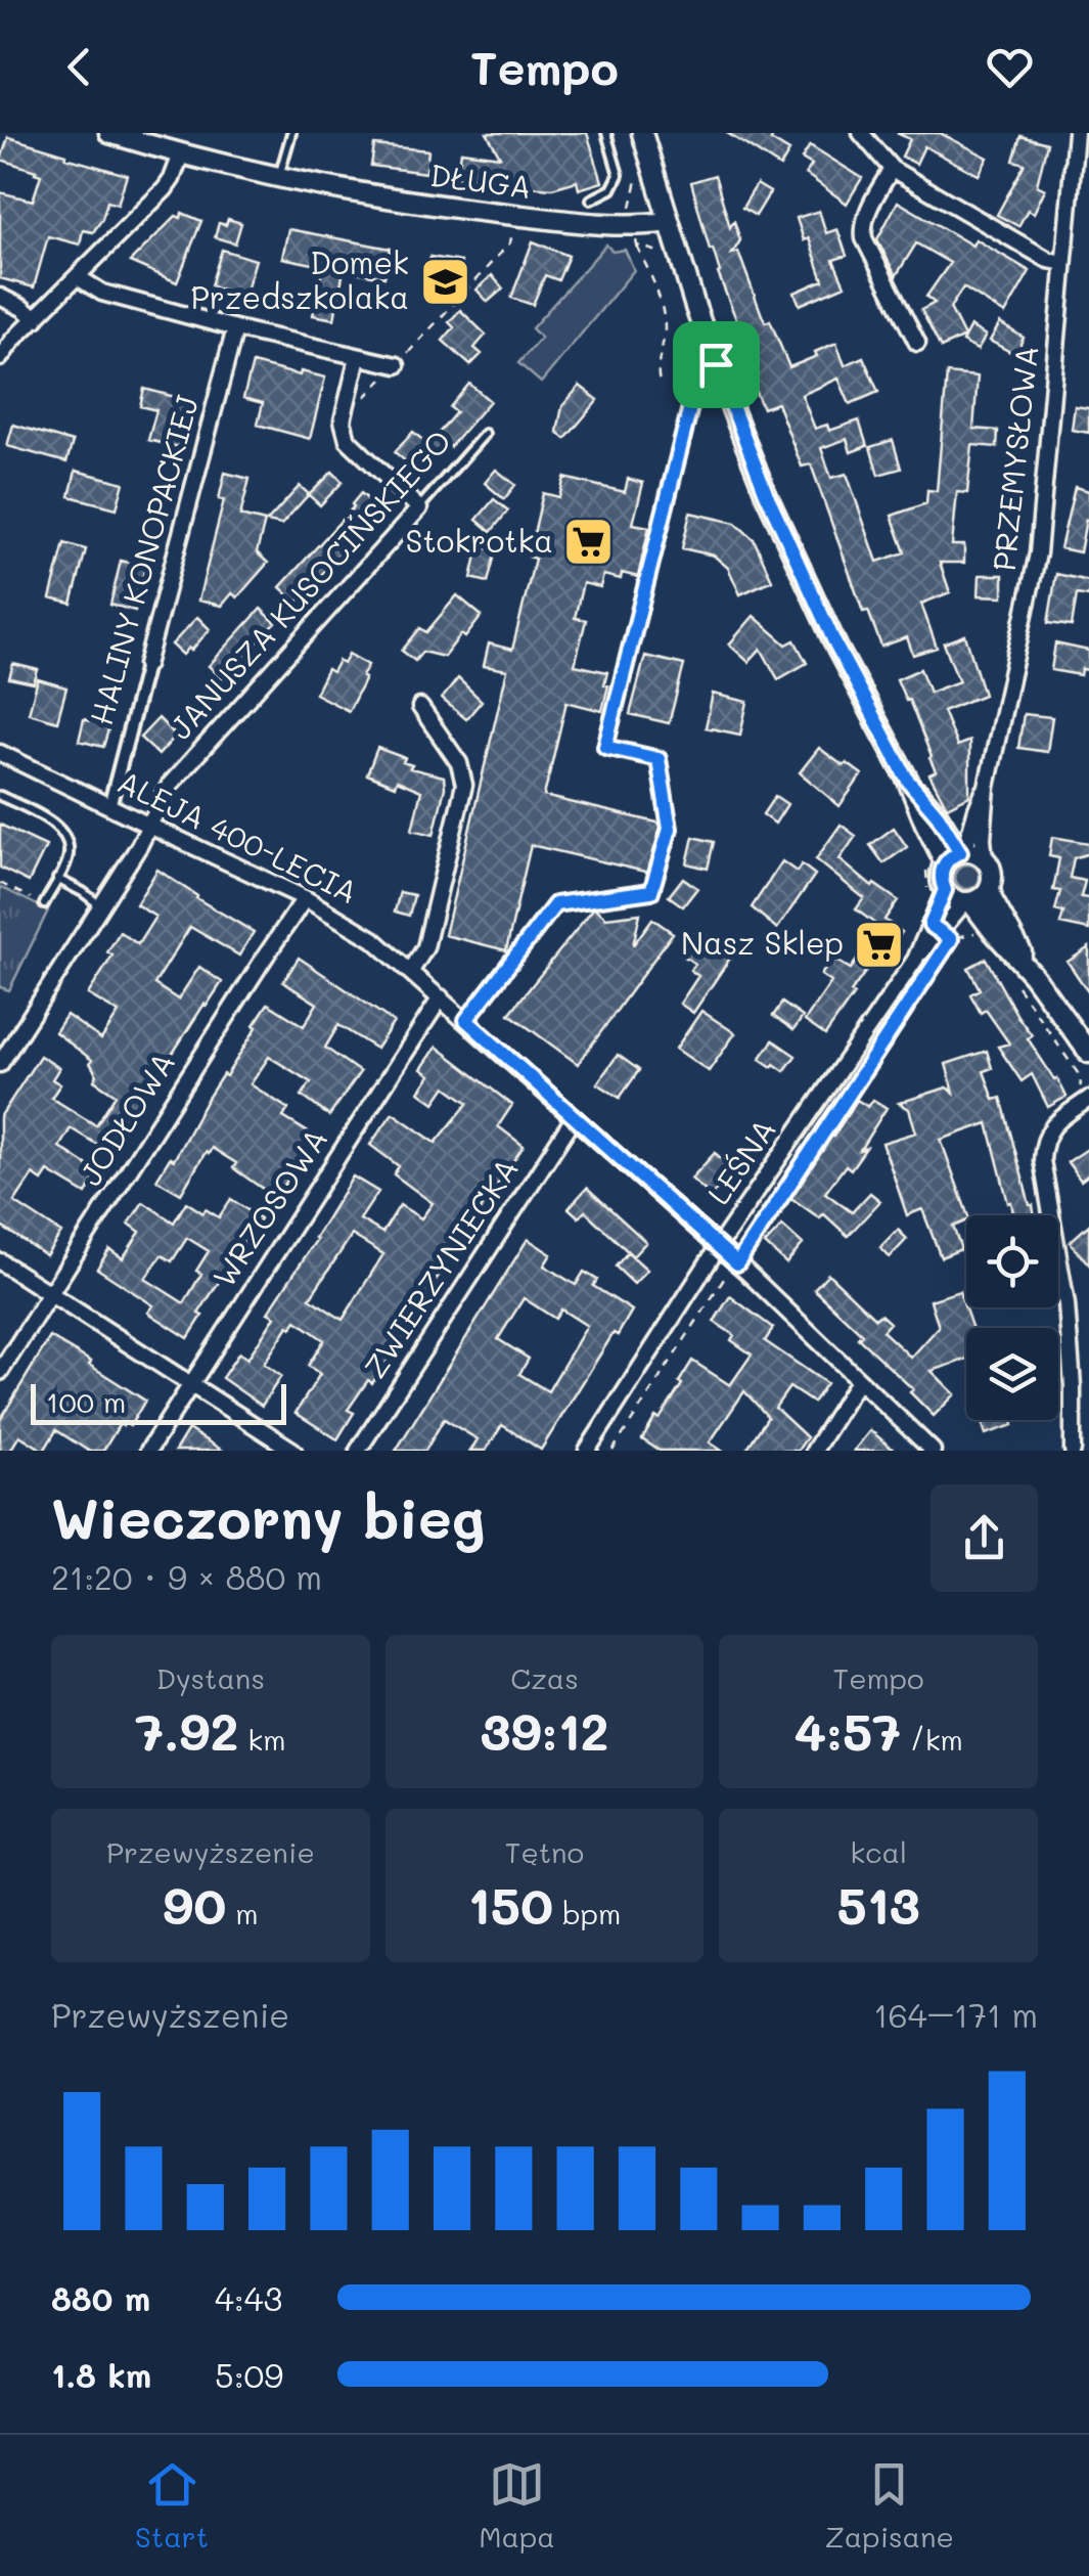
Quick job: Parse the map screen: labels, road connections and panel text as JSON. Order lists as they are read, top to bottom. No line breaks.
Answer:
{"streets":{"street":["DŁUGA","PRZEMYSŁOWA","HALINY KONOPACKIEJ","JANUSZA KUSOCIŃSKIEGO","ALEJA 400-LECIA","JODŁOWA","LEŚNA","WRZOSOWA","ZWIERZYNIECKA"]},"crossings":[["PRZEMYSŁOWA","LEŚNA"],["HALINY KONOPACKIEJ","ALEJA 400-LECIA"],["JANUSZA KUSOCIŃSKIEGO","ALEJA 400-LECIA"],["ALEJA 400-LECIA","JODŁOWA"],["ALEJA 400-LECIA","LEŚNA"],["ALEJA 400-LECIA","WRZOSOWA"],["ALEJA 400-LECIA","ZWIERZYNIECKA"]],"places":{"school or university":["Domek Przedszkolaka"],"supermarket":["Stokrotka","Nasz Sklep"]},"scale_bar":"100 m","page":{"header":"Tempo","scale":"100 m","heading":["Wieczorny bieg","21:20 · 9 × 880 m"],"stats":[["Dystans","7.92 km"],["Czas","39:12"],["Tempo","4:57 /km"],["Przewyższenie","90 m"],["Tętno","150 bpm"],["kcal","513"]],"chart":["Przewyższenie","164–171 m"],"list":[{"name":"880 m","note":"4:43"},{"name":"1.8 km","note":"5:09"}],"tabs":["Start","Mapa","Zapisane"]}}
